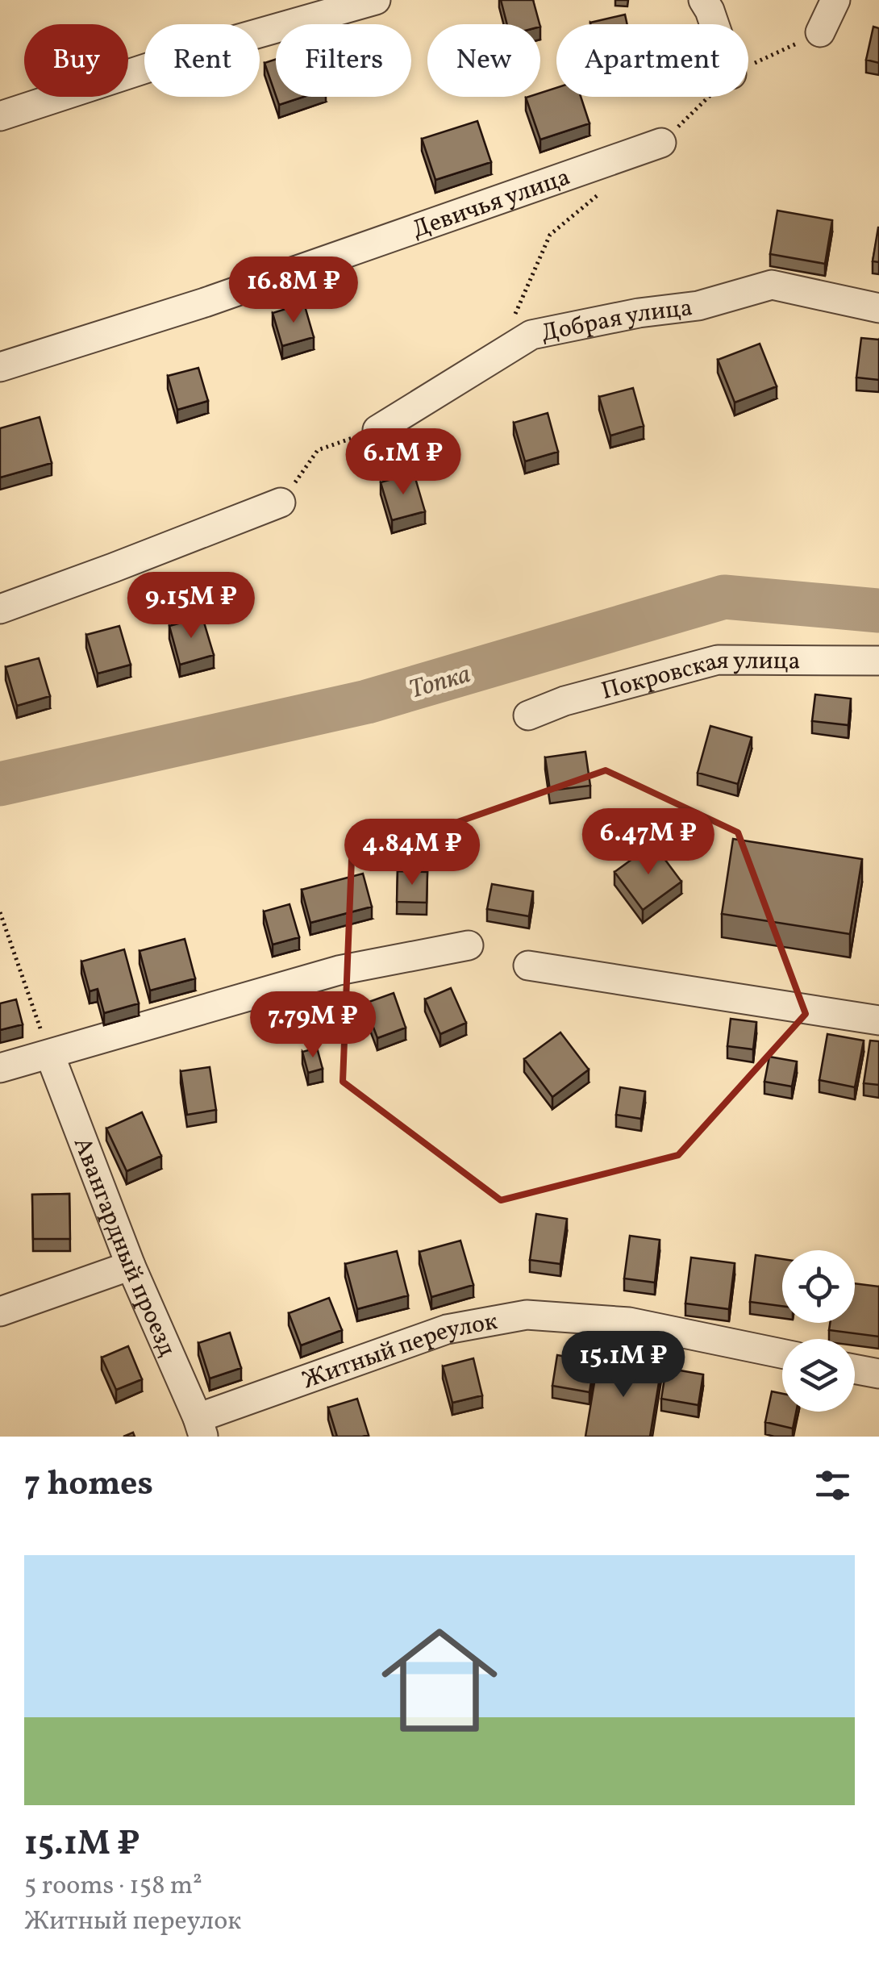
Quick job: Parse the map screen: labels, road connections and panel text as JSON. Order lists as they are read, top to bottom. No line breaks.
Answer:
{"streets":{"street":["Девичья улица","Добрая улица","Покровская улица","Авангардный проезд","Житный переулок"]},"crossings":[["Авангардный проезд","Житный переулок"]],"water":["Топка"],"page":{"chip":["Buy","Rent","Filters","New","Apartment"],"price":["16.8M ₽","6.1M ₽","9.15M ₽","6.47M ₽","4.84M ₽","7.79M ₽","15.1M ₽"],"heading":"7 homes","list":[{"name":"15.1M ₽","note":"5 rooms · 158 m² · Житный переулок"}]}}
